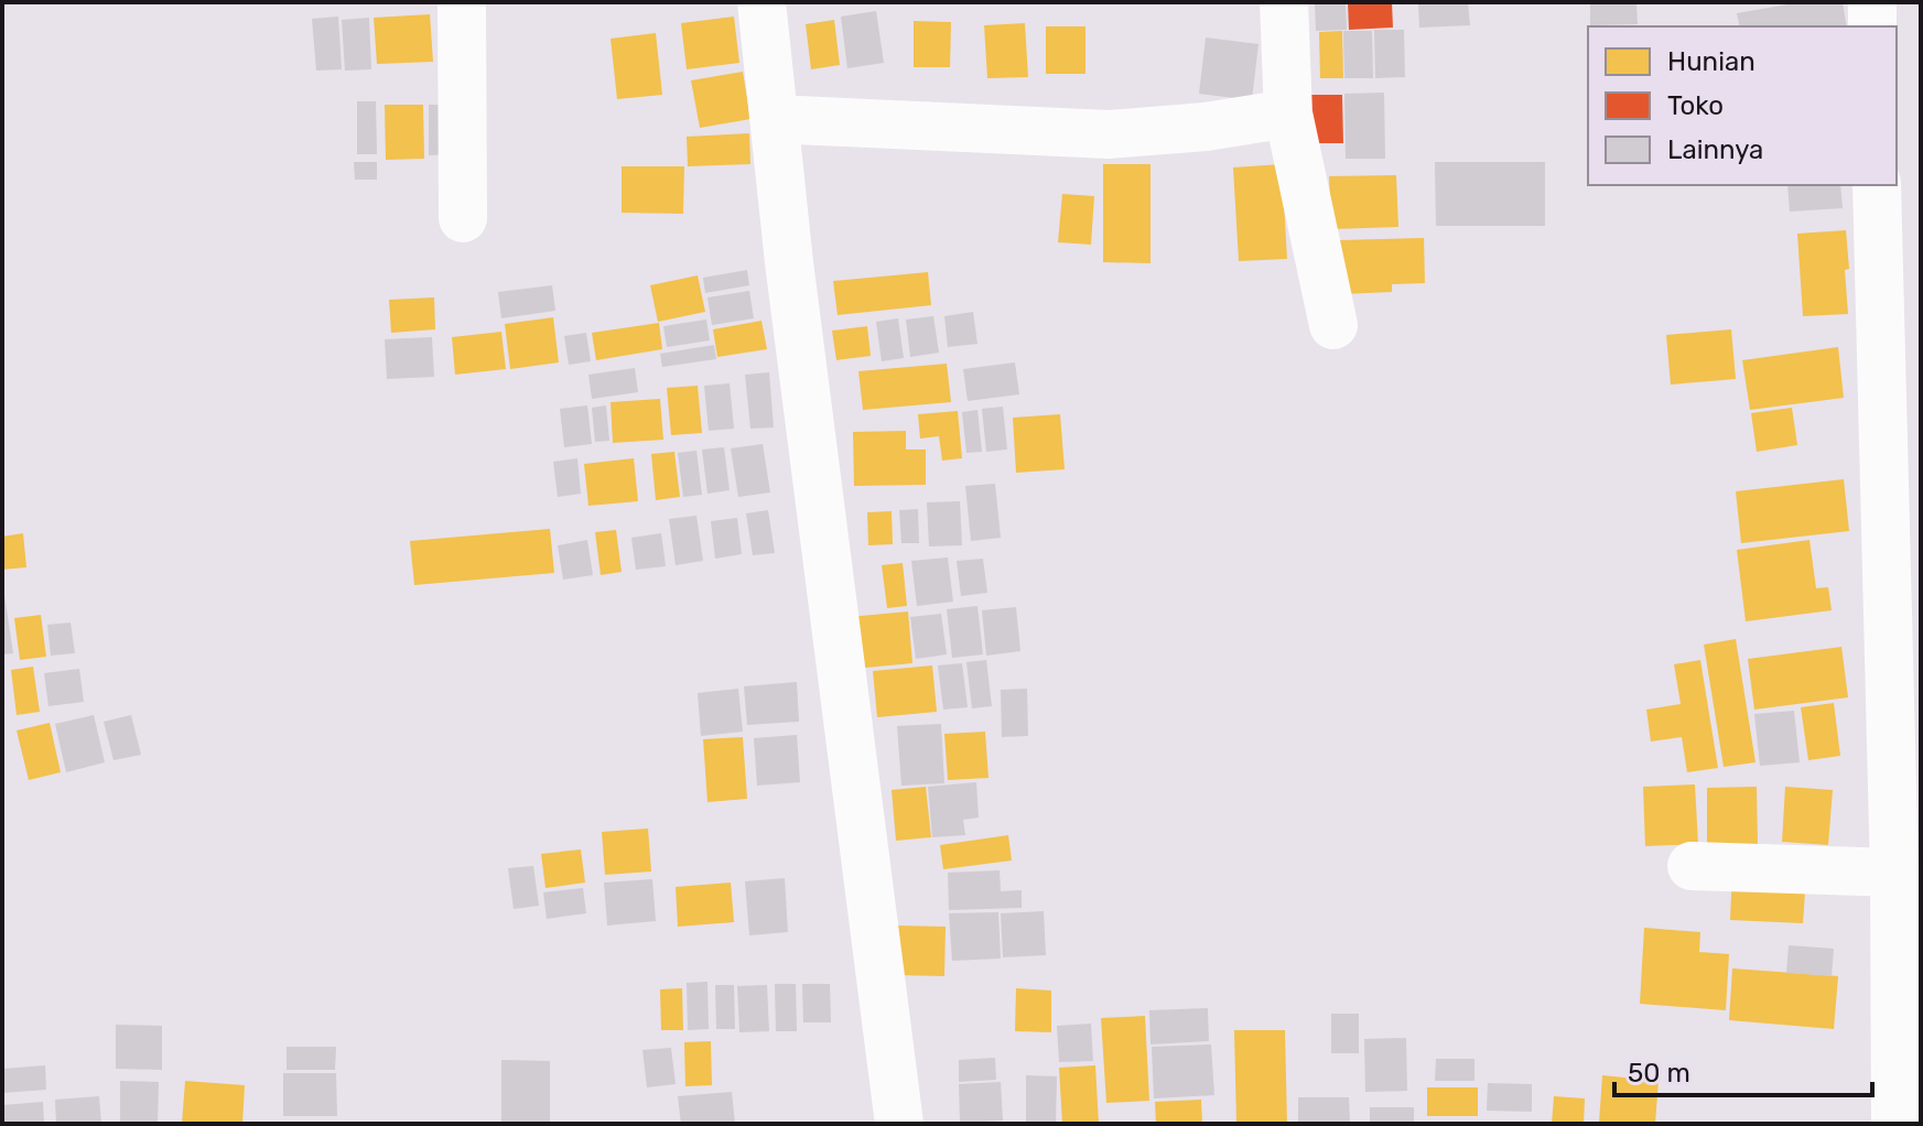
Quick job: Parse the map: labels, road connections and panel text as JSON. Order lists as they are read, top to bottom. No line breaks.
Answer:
{"legend":["Hunian","Toko","Lainnya"],"scale_bar":"50 m"}
